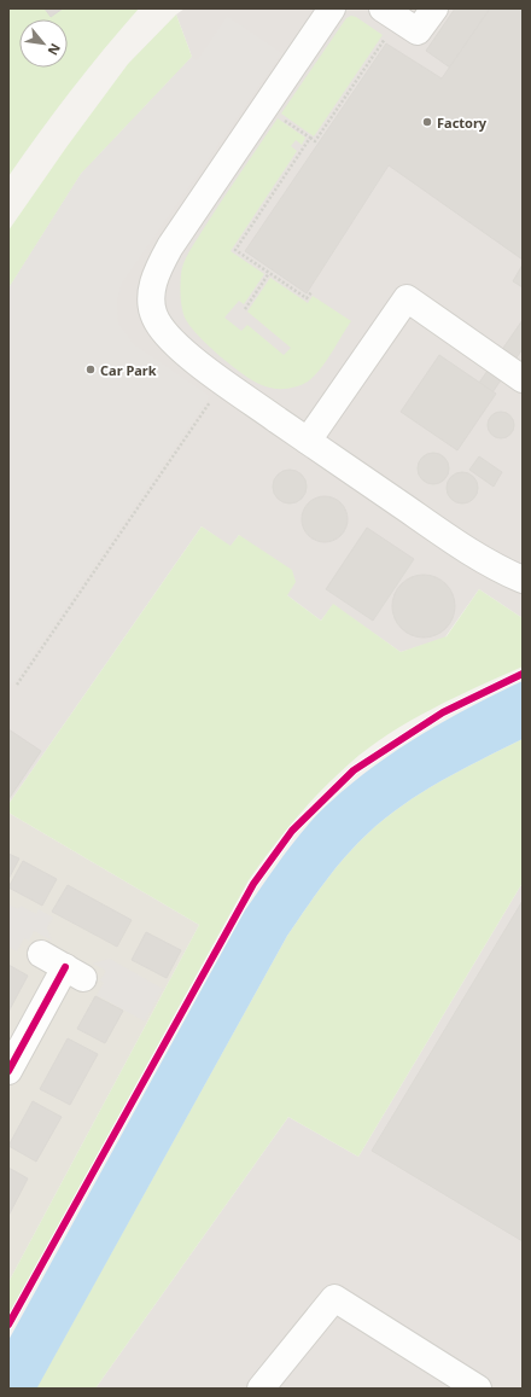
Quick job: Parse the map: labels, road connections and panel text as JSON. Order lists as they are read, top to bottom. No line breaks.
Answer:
{"places":["Factory","Car Park"],"north":"bottom right"}
